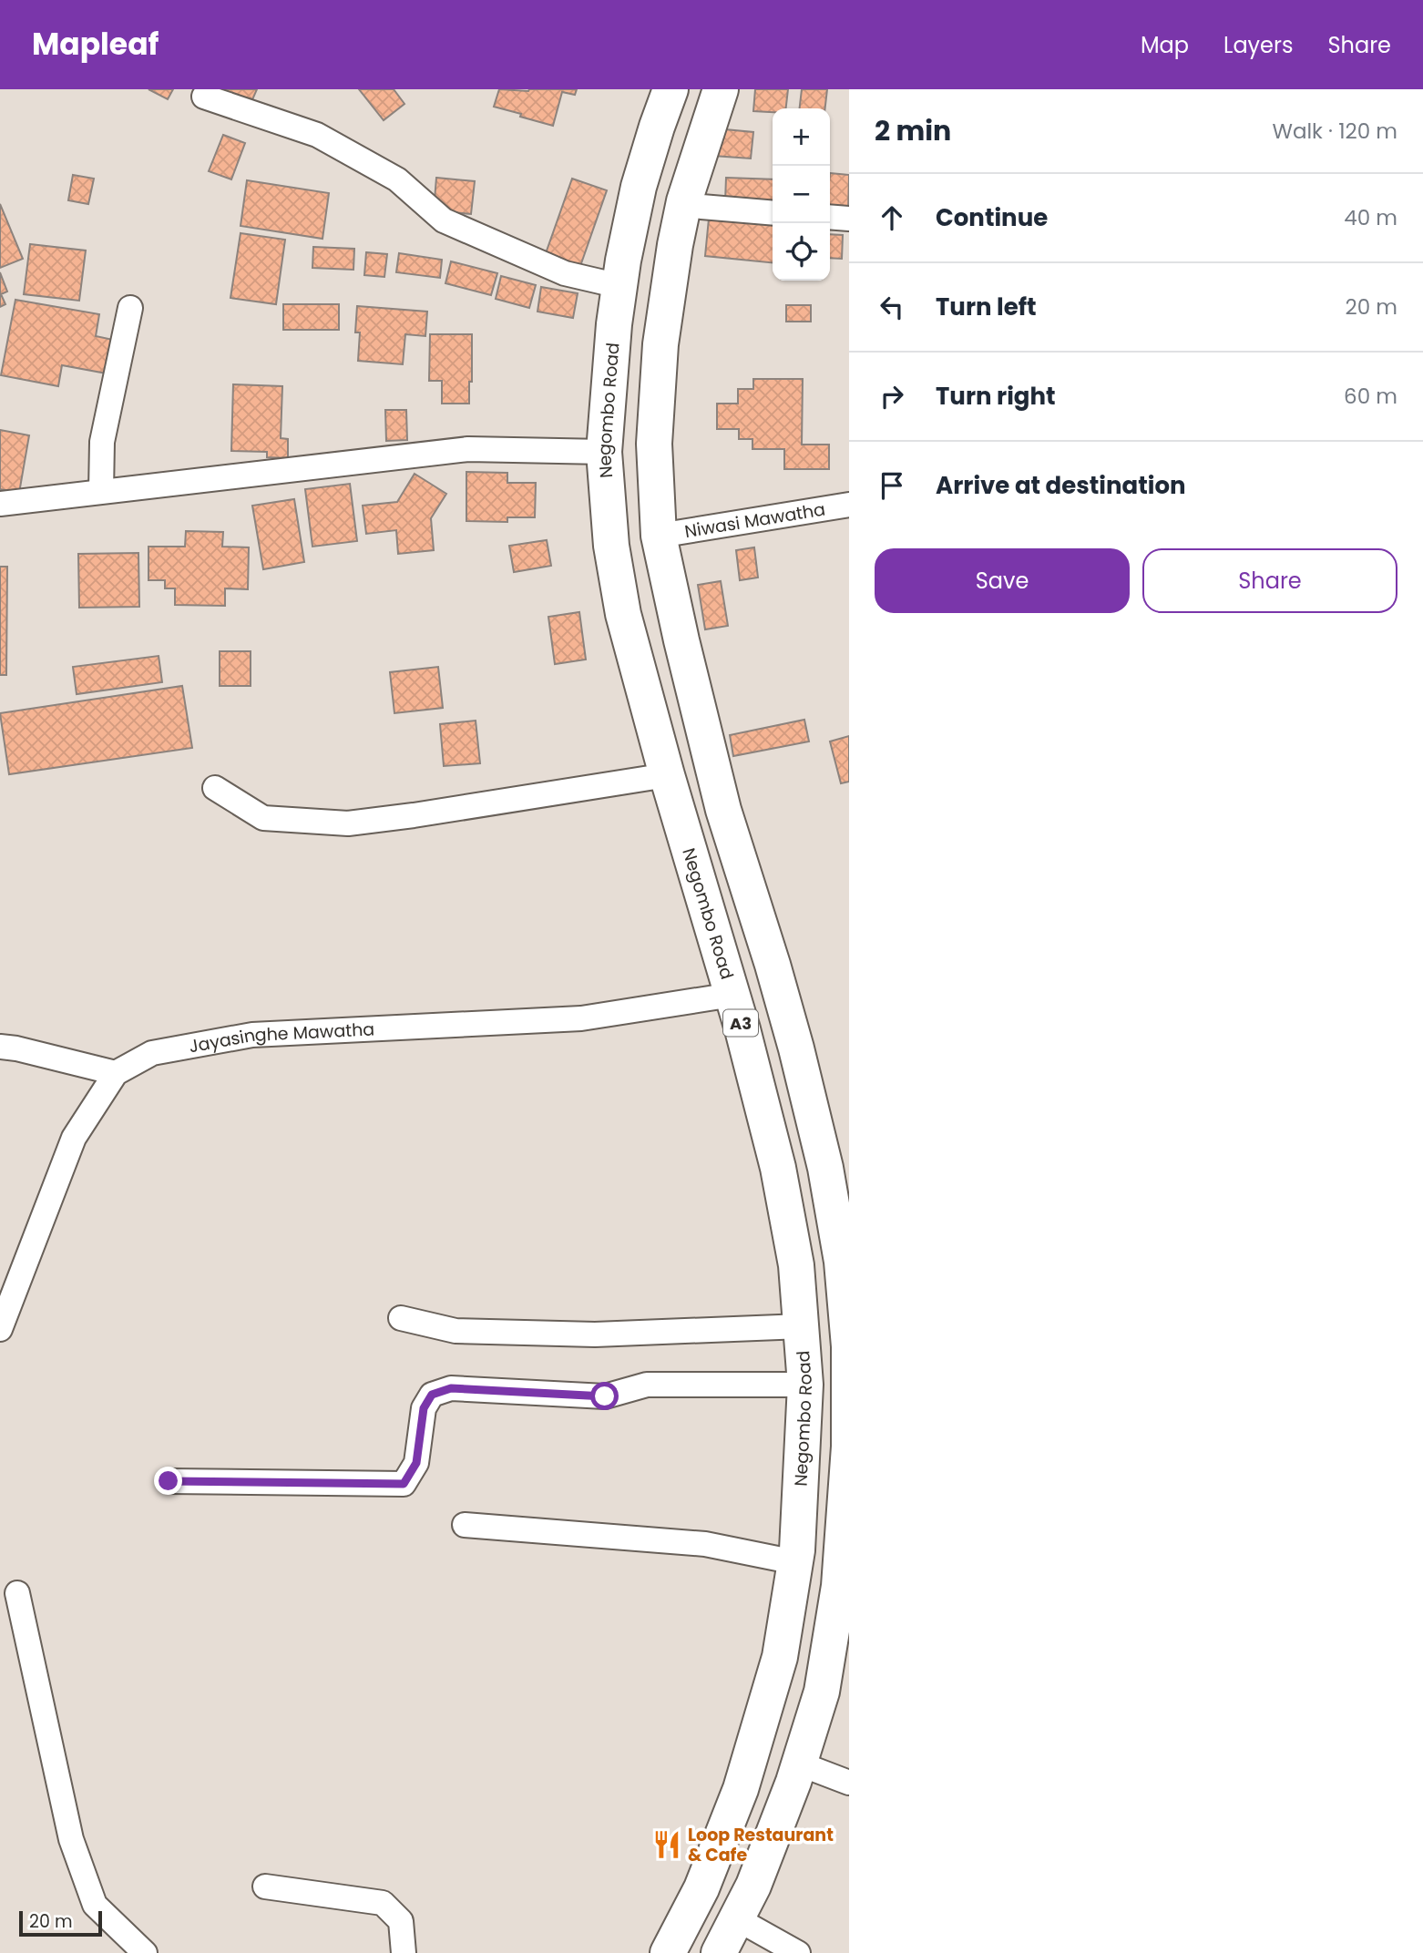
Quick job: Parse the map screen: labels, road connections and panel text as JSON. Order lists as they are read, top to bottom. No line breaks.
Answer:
{"streets":{"highway":["Negombo Road","A3"],"street":["Niwasi Mawatha","Jayasinghe Mawatha"]},"crossings":[["Negombo Road","Jayasinghe Mawatha"],["Niwasi Mawatha","A3"]],"places":{"restaurant":["Loop Restaurant & Cafe"]},"scale_bar":"20 m","page":{"header":"Mapleaf","nav":["Map","Layers","Share"],"heading":["2 min","Walk · 120 m"],"map_buttons":["+","−"],"list":[["Continue","40 m"],["Turn left","20 m"],["Turn right","60 m"],"Arrive at destination"],"buttons":["Save","Share"],"scale":"20 m"}}
